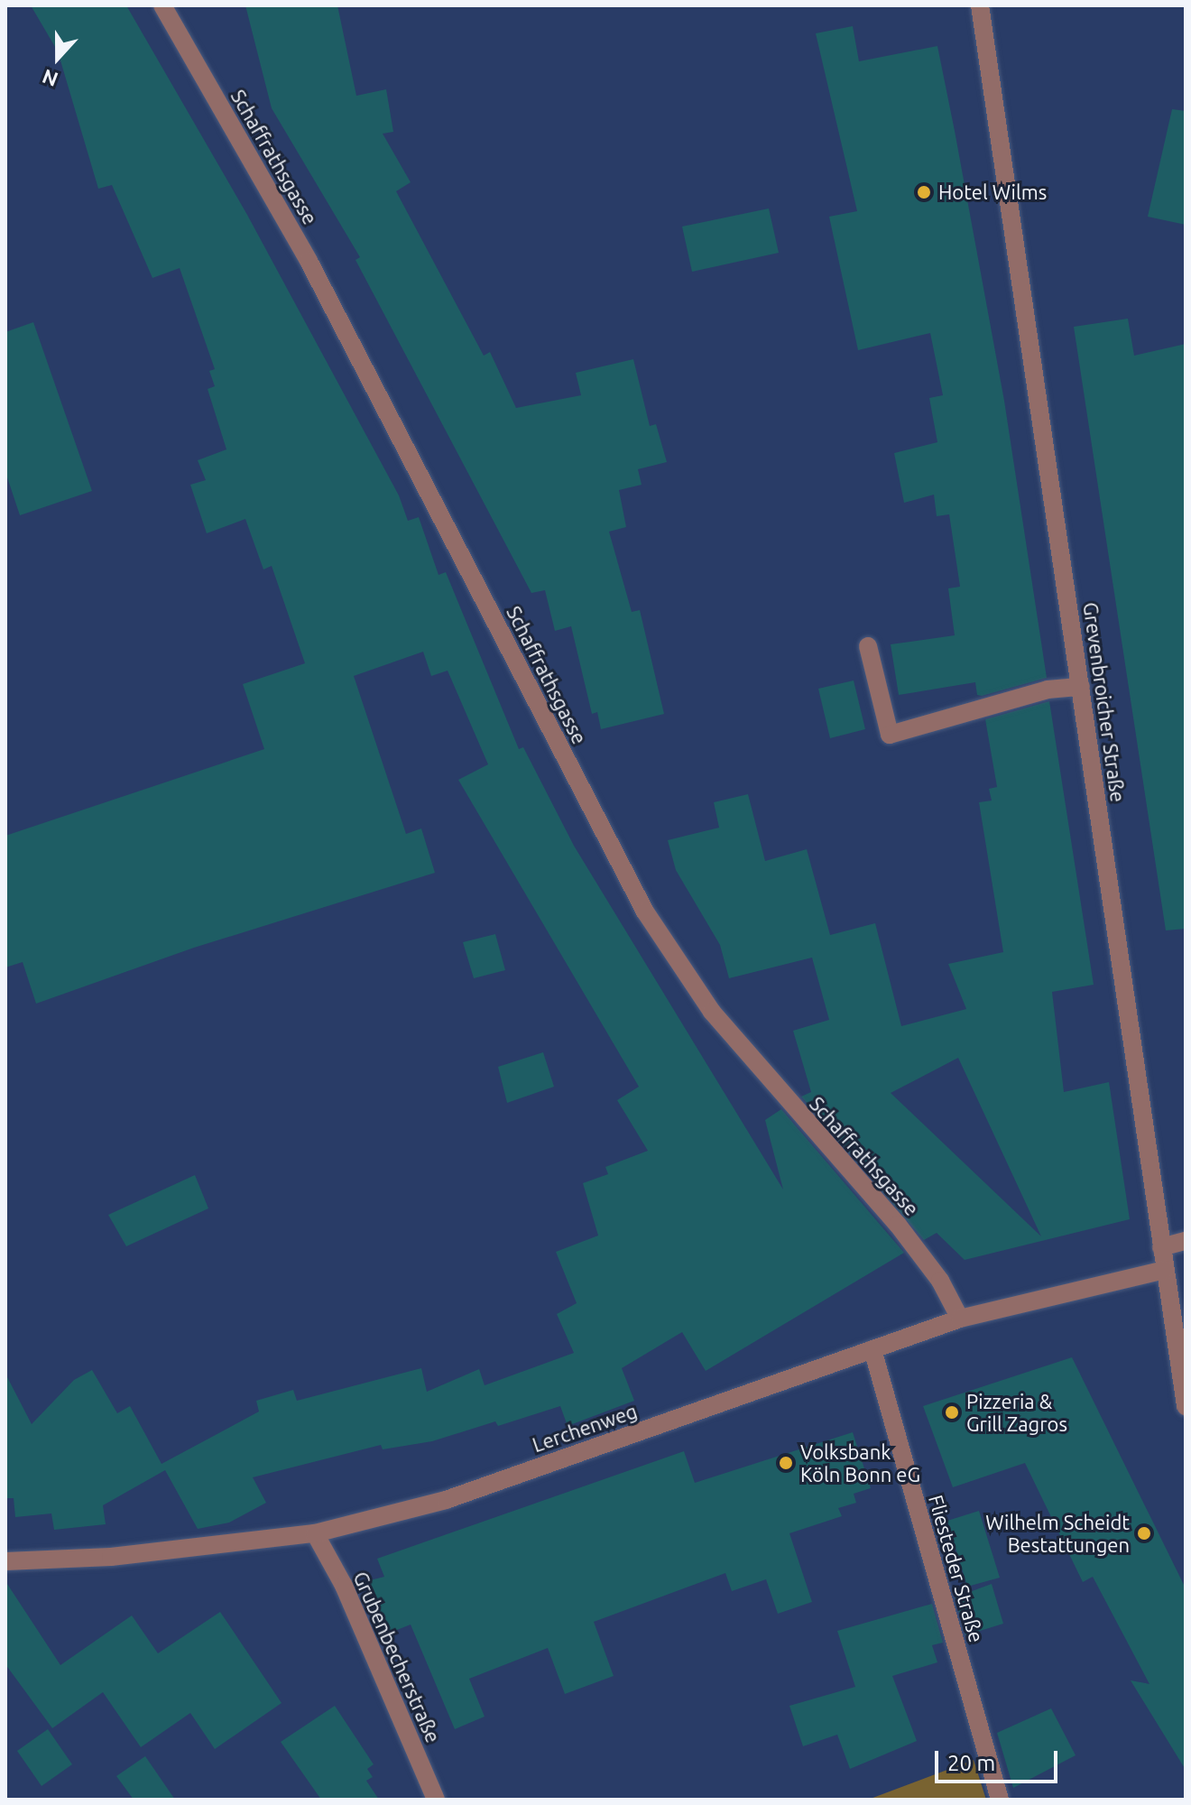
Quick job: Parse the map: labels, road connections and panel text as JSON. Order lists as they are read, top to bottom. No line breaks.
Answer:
{"streets":{"street":["Schaffrathsgasse","Grevenbroicher Straße","Lerchenweg","Fliesteder Straße","Grubenbecherstraße"]},"crossings":[["Schaffrathsgasse","Lerchenweg"],["Grevenbroicher Straße","Lerchenweg"],["Lerchenweg","Fliesteder Straße"],["Lerchenweg","Grubenbecherstraße"]],"places":["Hotel Wilms","Pizzeria & Grill Zagros","Volksbank Köln Bonn eG","Wilhelm Scheidt Bestattungen"],"scale_bar":"20 m","north":"bottom"}
